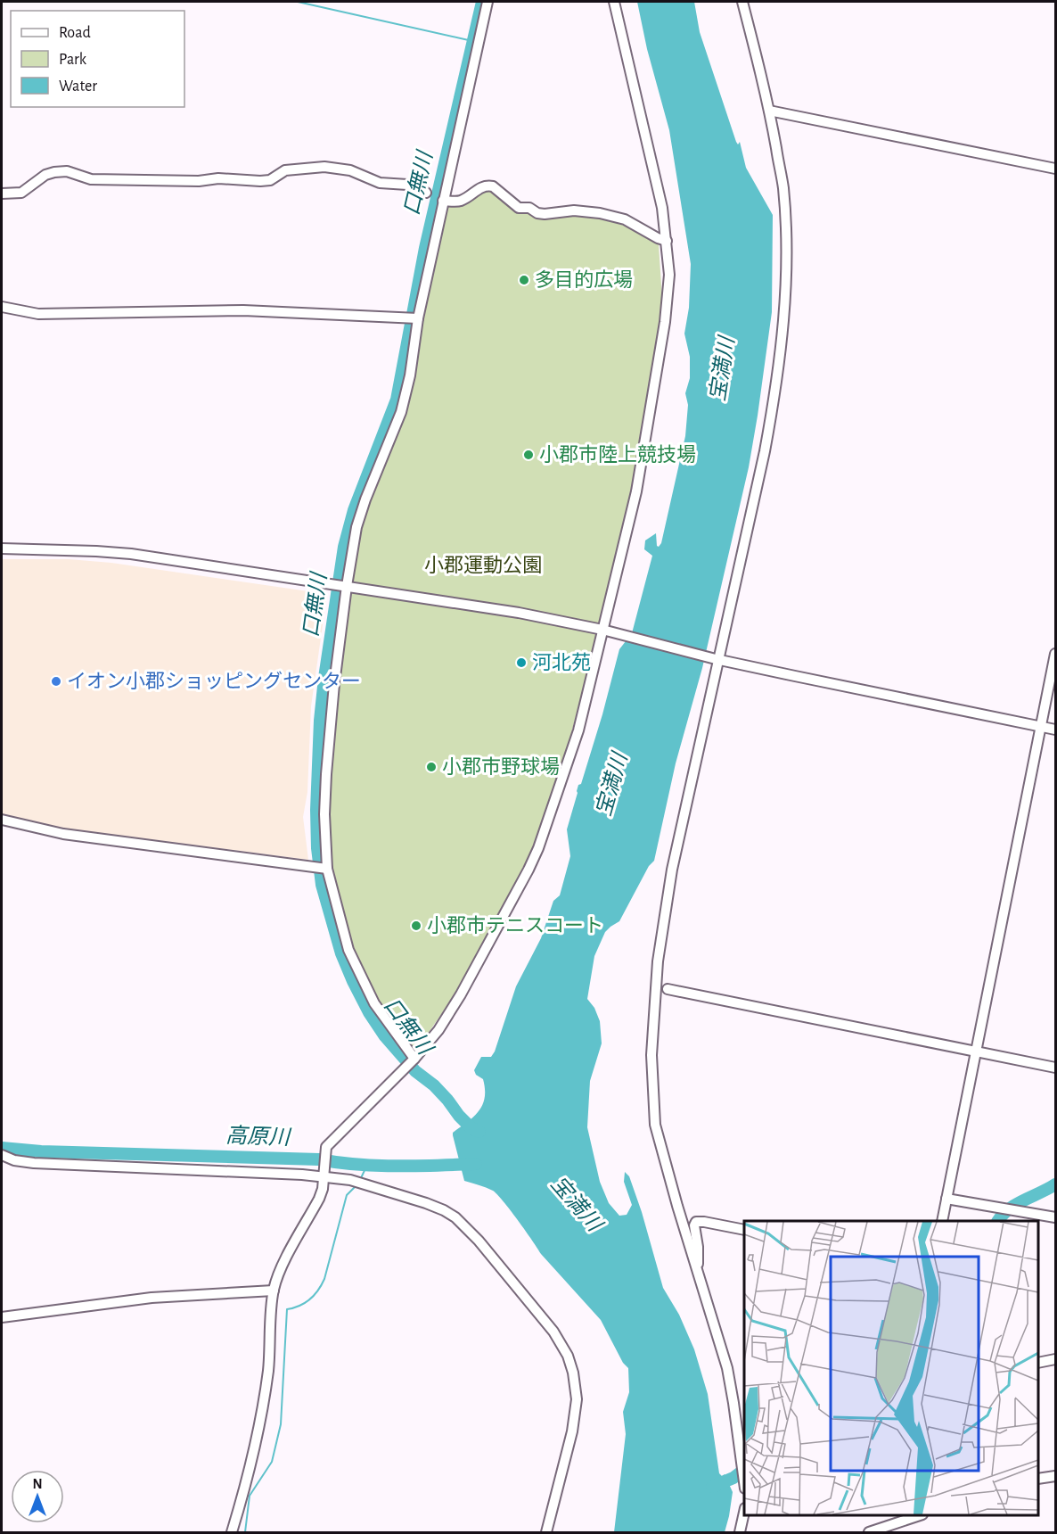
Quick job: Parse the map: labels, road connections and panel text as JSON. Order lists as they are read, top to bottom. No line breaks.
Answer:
{"water":["口無川","宝満川","高原川"],"parks":["小郡運動公園"],"places":["多目的広場","小郡市陸上競技場","河北苑","イオン小郡ショッピングセンター","小郡市野球場","小郡市テニスコート"],"legend":["Road","Park","Water"],"north":"top"}
